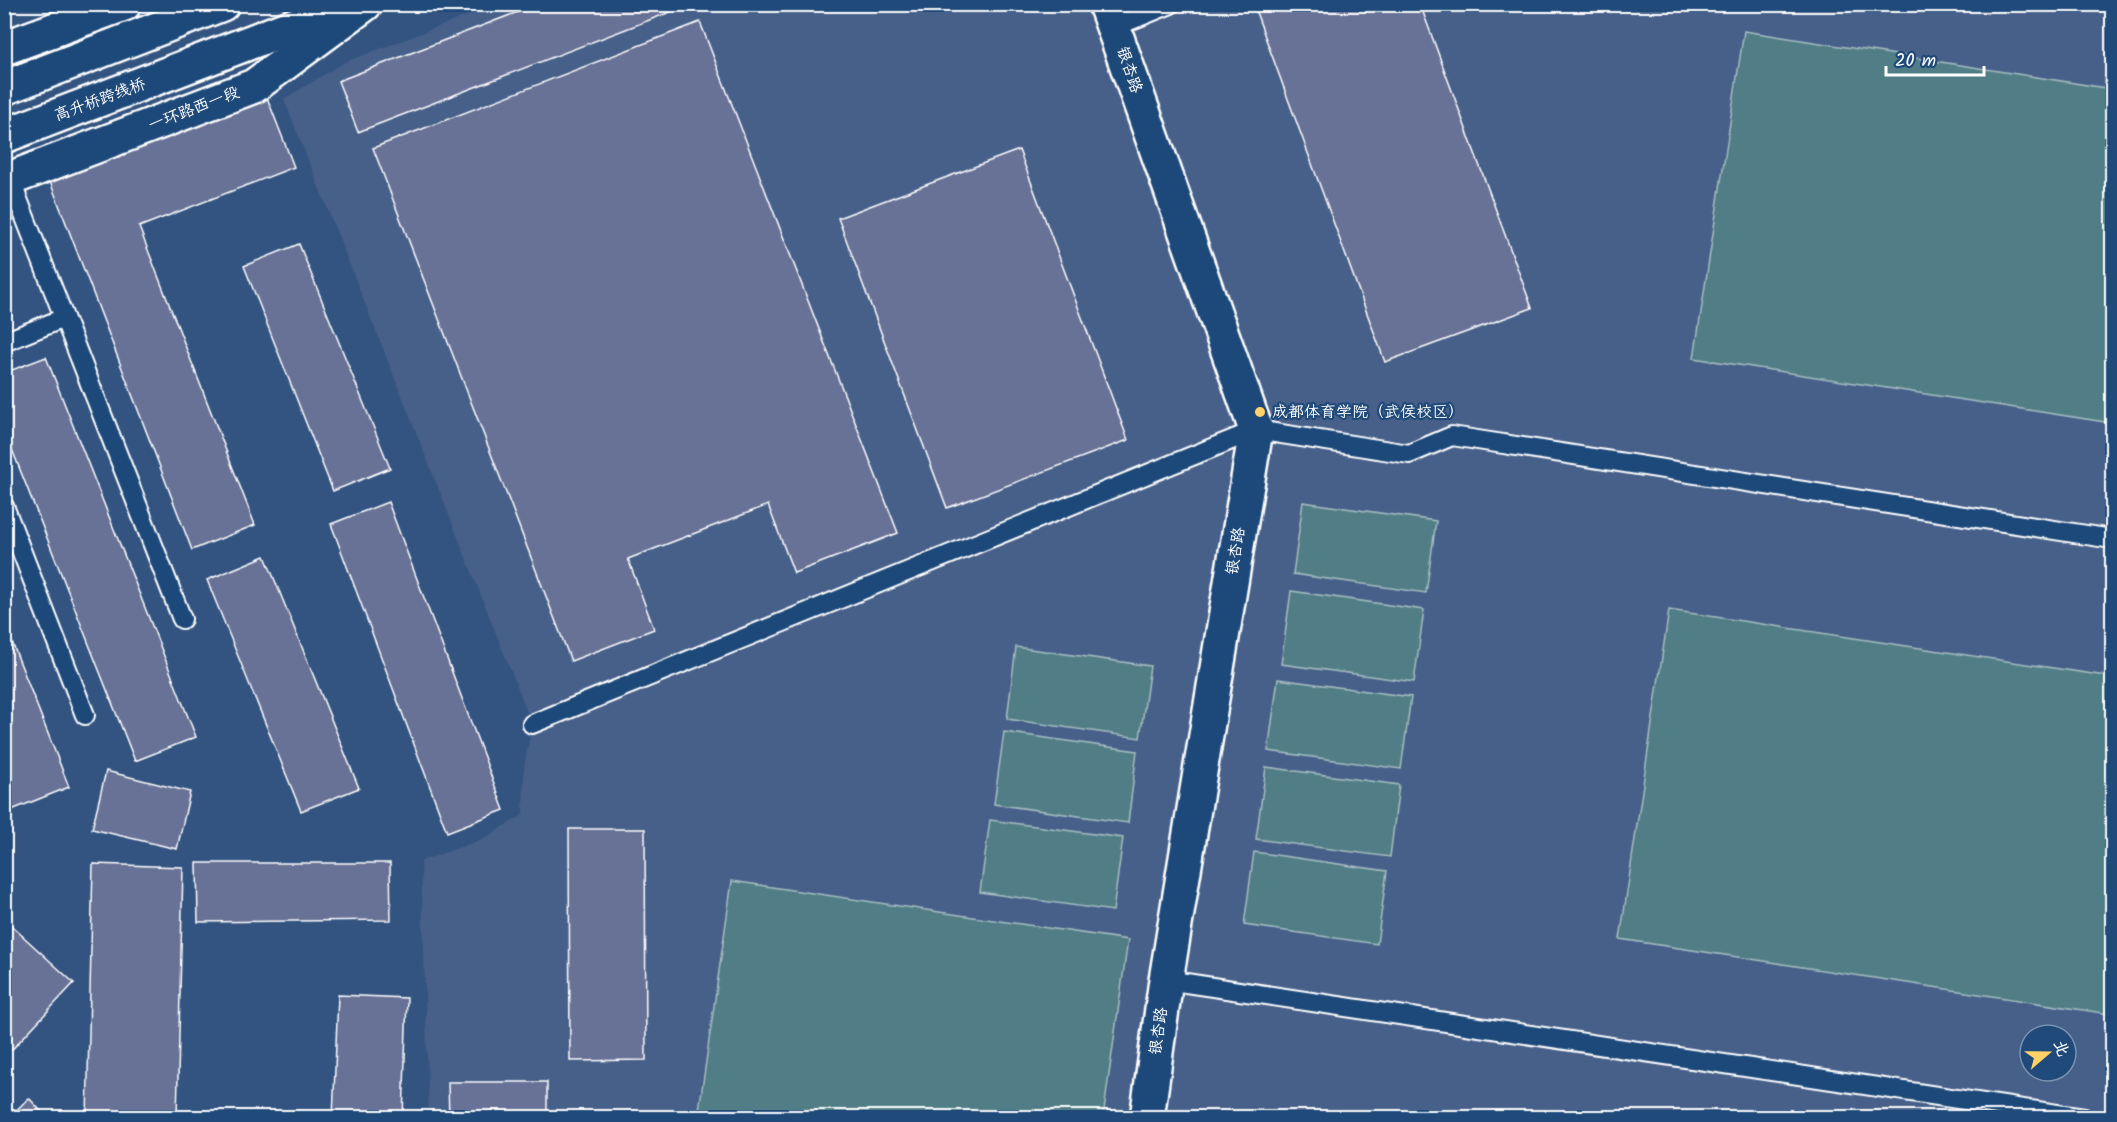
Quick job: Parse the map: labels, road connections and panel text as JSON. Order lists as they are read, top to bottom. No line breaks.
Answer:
{"streets":{"main road":["银杏路","高升桥跨线桥","一环路西一段"]},"places":["成都体育学院（武侯校区）"],"scale_bar":"20 m","north":"right"}
